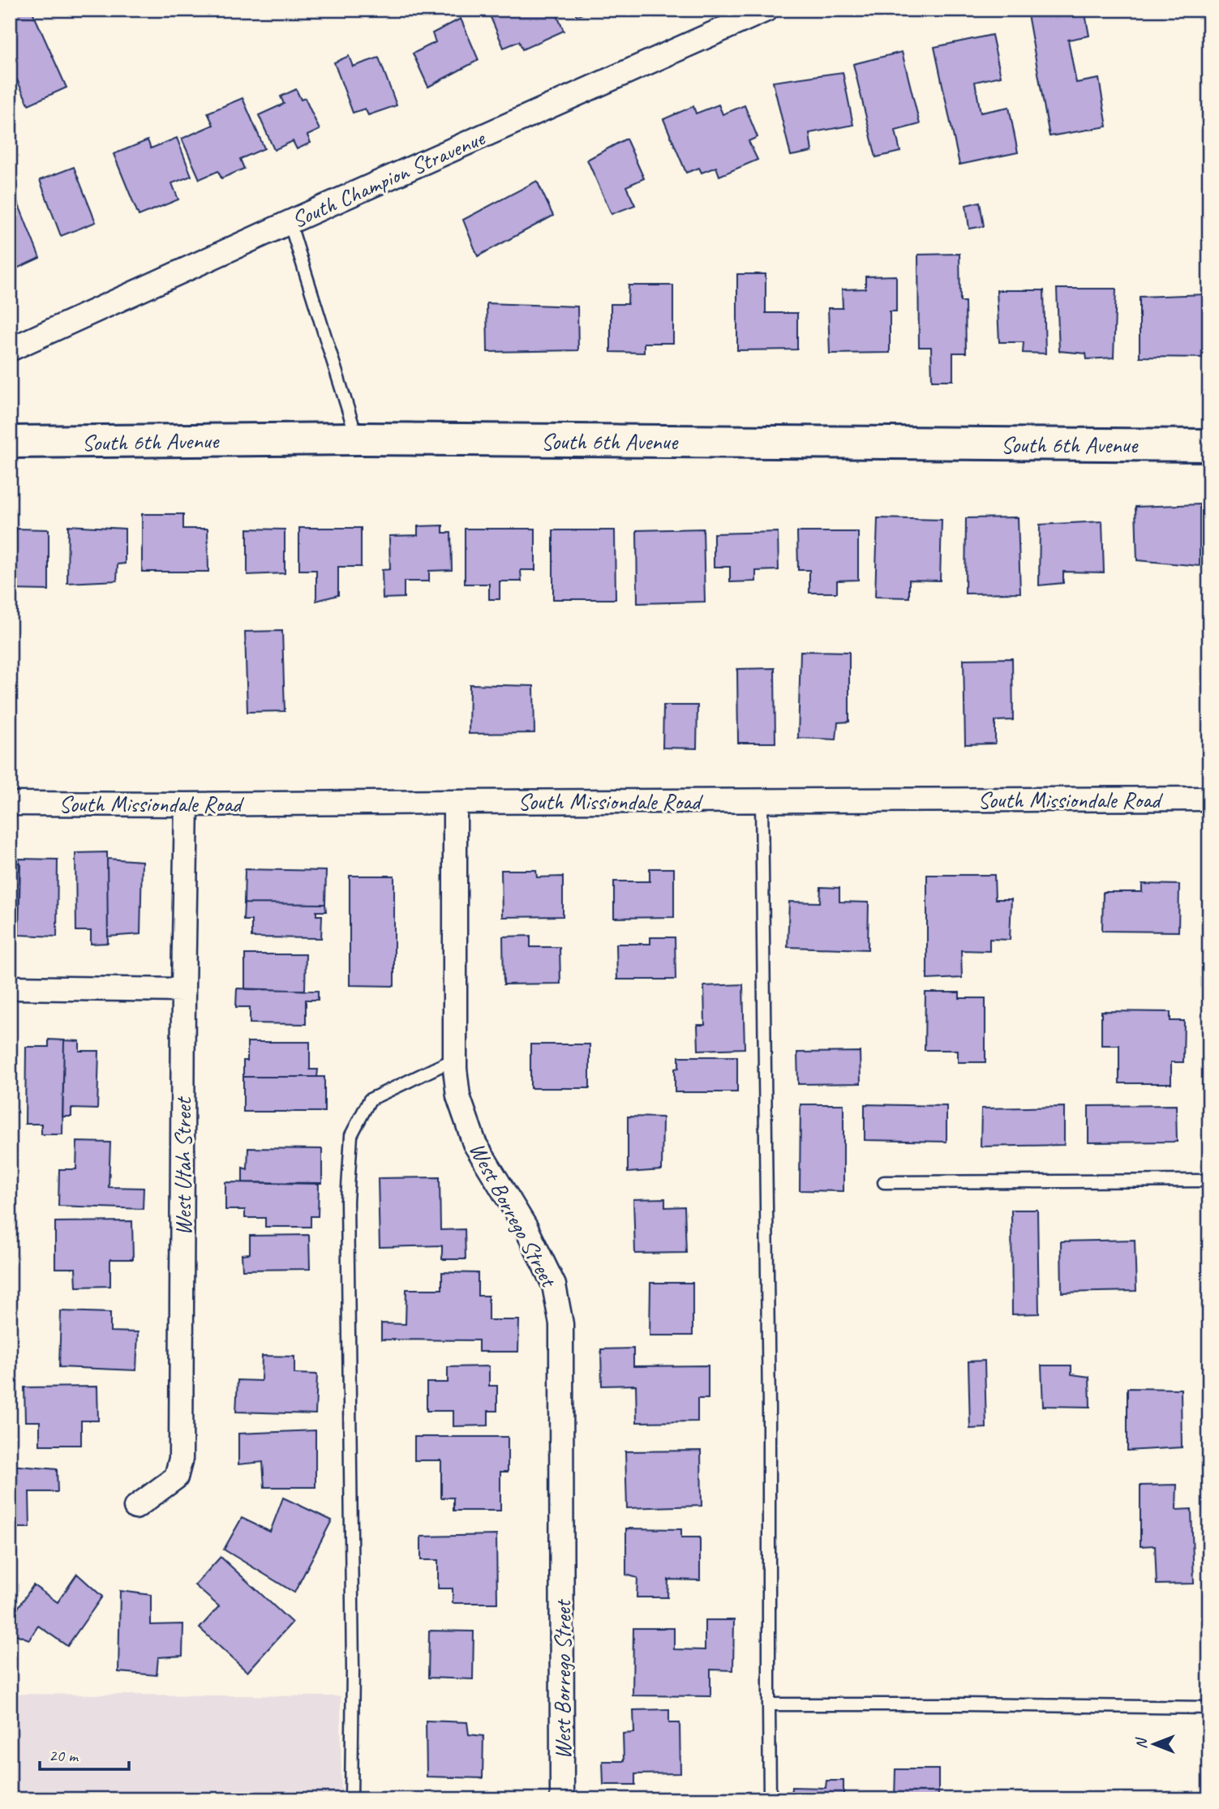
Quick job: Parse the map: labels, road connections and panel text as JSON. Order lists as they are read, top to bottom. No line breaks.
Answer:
{"streets":{"street":["South Champion Stravenue","South 6th Avenue","South Missiondale Road","West Utah Street","West Borrego Street"]},"crossings":[["South Missiondale Road","West Utah Street"],["South Missiondale Road","West Borrego Street"]],"scale_bar":"20 m","north":"left"}
